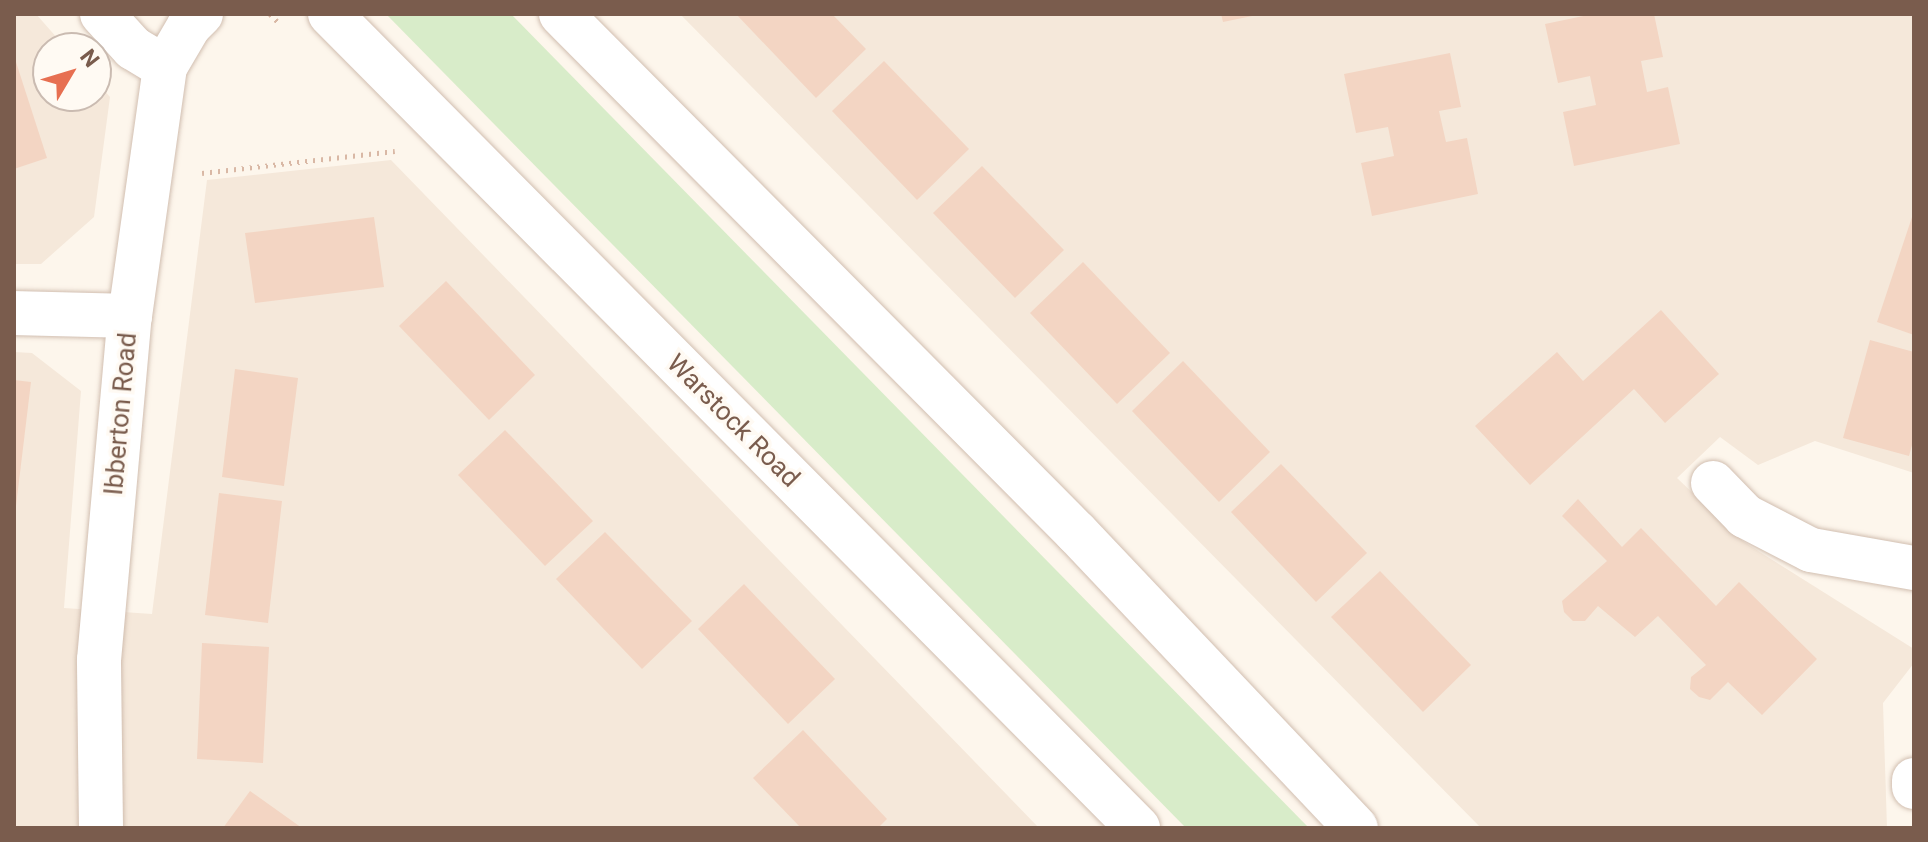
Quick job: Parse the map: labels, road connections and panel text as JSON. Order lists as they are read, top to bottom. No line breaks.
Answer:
{"streets":{"street":["Ibberton Road","Warstock Road"]},"north":"top right"}
